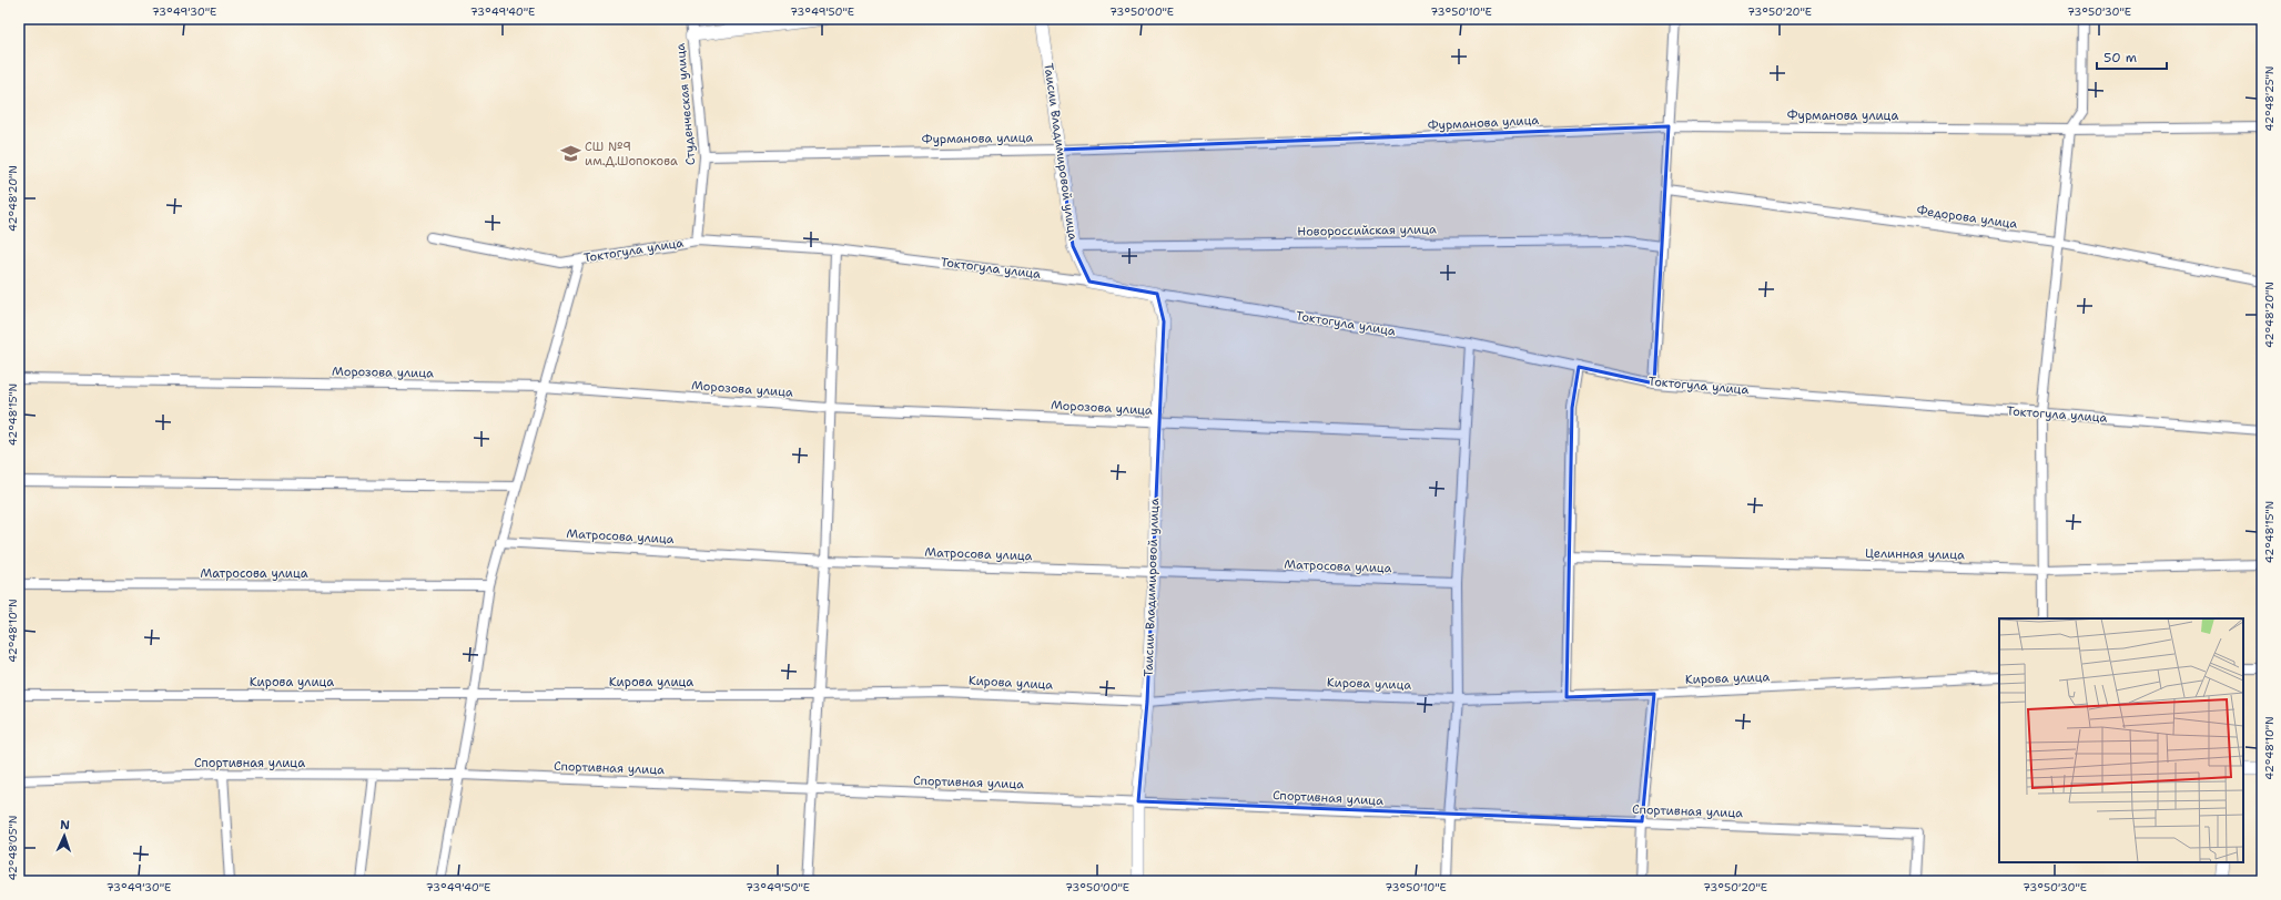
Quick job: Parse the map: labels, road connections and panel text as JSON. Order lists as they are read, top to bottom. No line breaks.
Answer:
{"streets":{"street":["Студенческая улица","Фурманова улица","Таисии Владимировой улица","Федорова улица","Новороссийская улица","Токтогула улица","Морозова улица","Матросова улица","Целинная улица","Кирова улица","Спортивная улица"]},"crossings":[["Студенческая улица","Фурманова улица"],["Студенческая улица","Токтогула улица"],["Фурманова улица","Таисии Владимировой улица"],["Таисии Владимировой улица","Новороссийская улица"],["Таисии Владимировой улица","Токтогула улица"],["Таисии Владимировой улица","Морозова улица"],["Таисии Владимировой улица","Матросова улица"],["Таисии Владимировой улица","Кирова улица"],["Таисии Владимировой улица","Спортивная улица"]],"places":{"school or university":["СШ №9 им.Д.Шопокова"]},"scale_bar":"50 m","north":"top","coordinates":["73°49'30\"E","73°49'40\"E","73°49'50\"E","73°50'00\"E","73°50'10\"E","73°50'20\"E","73°50'30\"E","42°48'25\"N","42°48'20\"N","42°48'15\"N","42°48'10\"N","42°48'05\"N"]}
